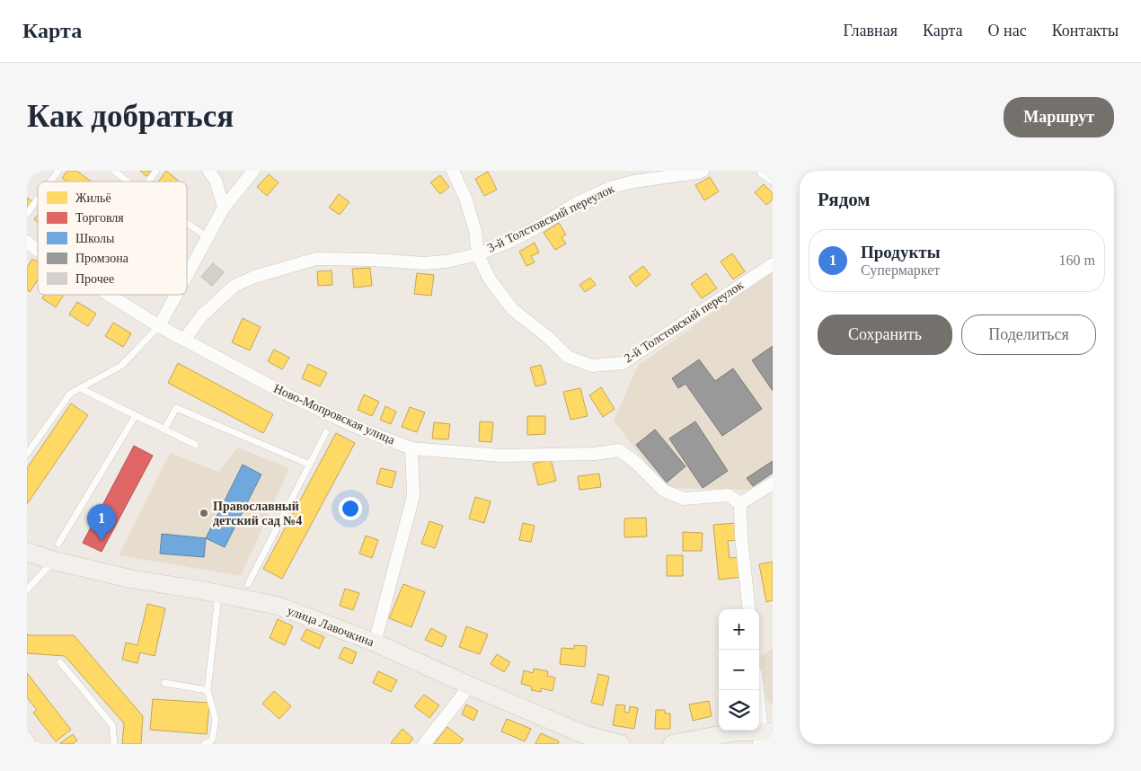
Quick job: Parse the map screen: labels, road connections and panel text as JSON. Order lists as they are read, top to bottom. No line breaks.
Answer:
{"streets":{"main road":["улица Лавочкина"],"street":["3-й Толстовский переулок","2-й Толстовский переулок","Ново-Мопровская улица"]},"crossings":[["3-й Толстовский переулок","2-й Толстовский переулок"],["3-й Толстовский переулок","Ново-Мопровская улица"]],"places":["Православный детский сад №4"],"legend":["Жильё","Торговля","Школы","Промзона","Прочее"],"page":{"header":"Карта","nav":["Главная","Карта","О нас","Контакты"],"buttons":["Маршрут",["Сохранить","Поделиться"]],"title":"Как добраться","heading":"Рядом","list":[{"mark":"1","name":"Продукты","note":"Супермаркет","value":"160 m"}],"pins":"1","map_buttons":["+","−"]}}
